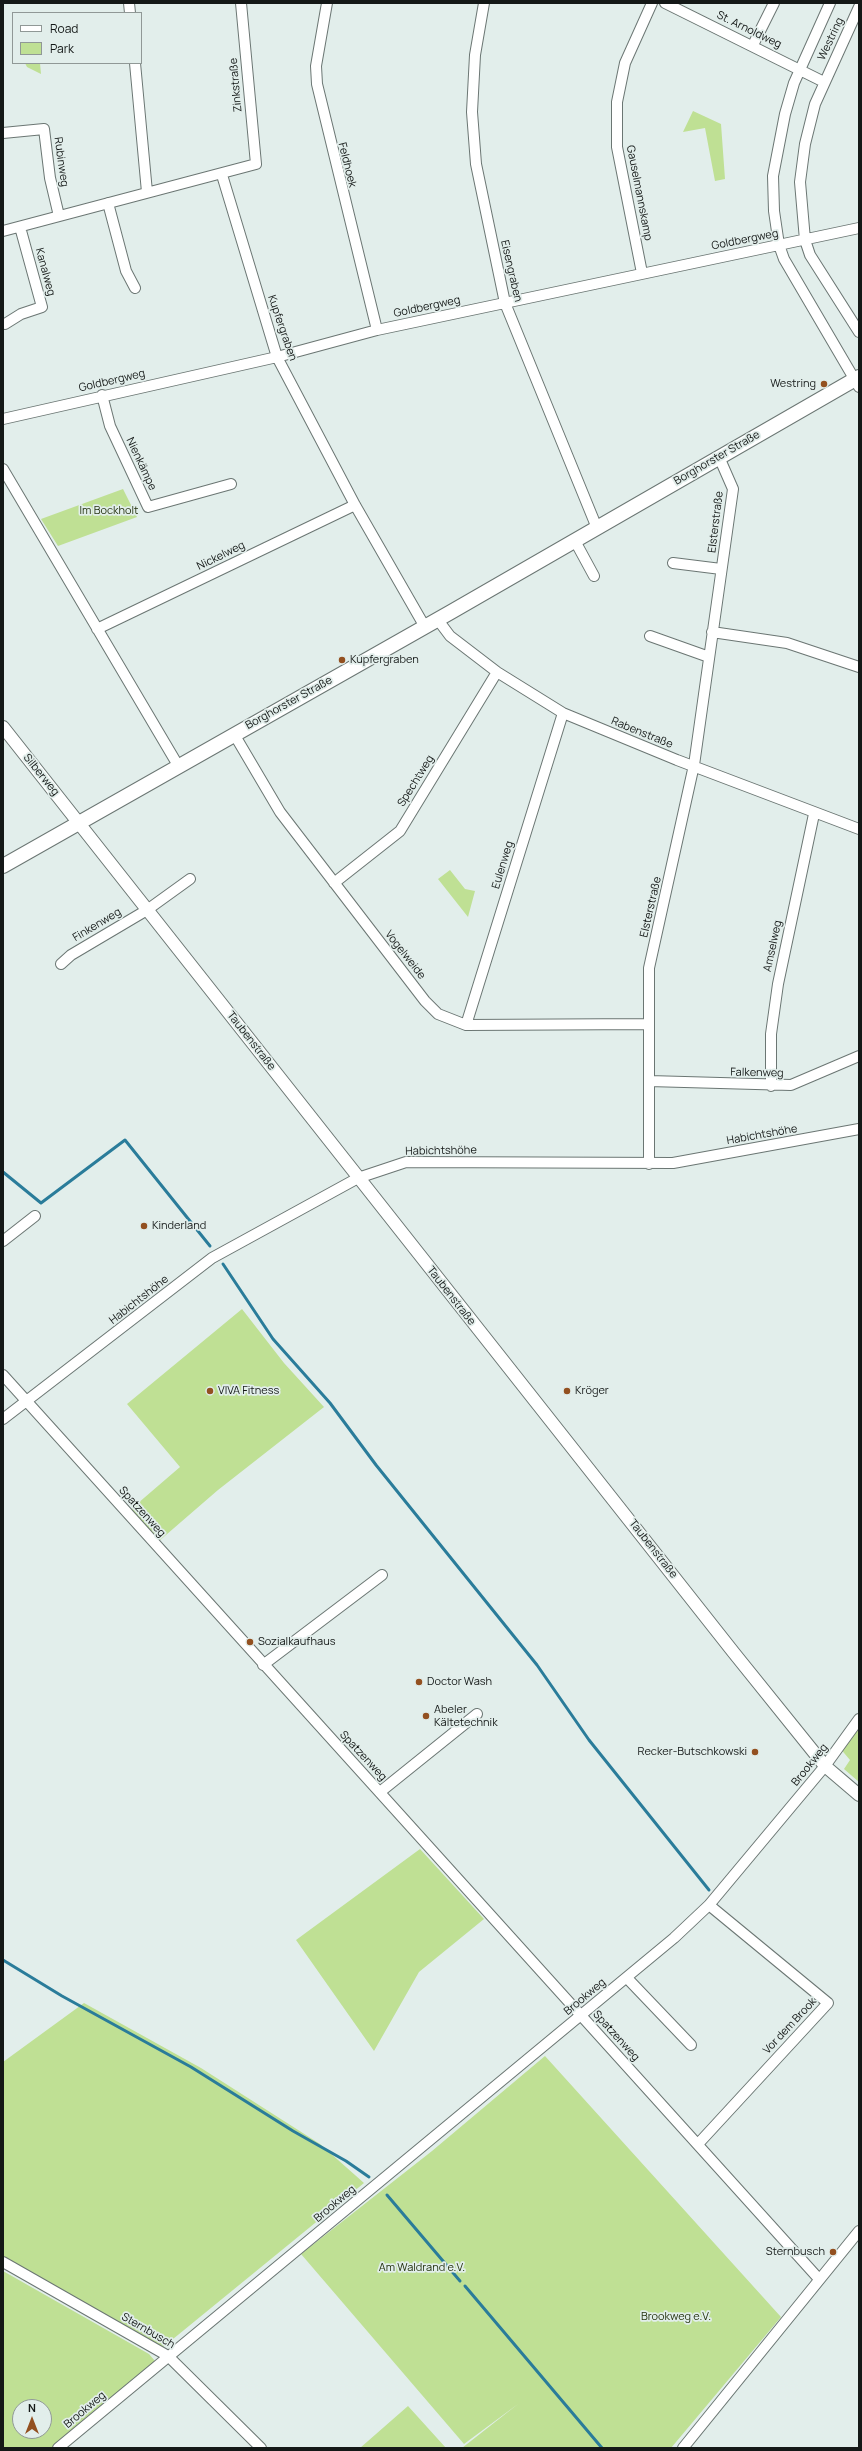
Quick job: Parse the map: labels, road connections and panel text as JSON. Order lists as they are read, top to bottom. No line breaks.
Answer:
{"streets":{"main road":["Borghorster Straße"],"street":["St. Arnoldweg","Westring","Zinkstraße","Rubinweg","Feldhoek","Gauselmannskamp","Goldbergweg","Eisengraben","Kanalweg","Kupfergraben","Nienkämpe","Elsterstraße","Nickelweg","Rabenstraße","Silberweg","Spechtweg","Eulenweg","Finkenweg","Amselweg","Vogelweide","Taubenstraße","Falkenweg","Habichtshöhe","Spatzenweg","Brookweg","Vor dem Brook","Sternbusch"]},"crossings":[["St. Arnoldweg","Westring"],["Westring","Goldbergweg"],["Westring","Borghorster Straße"],["Zinkstraße","Kupfergraben"],["Feldhoek","Goldbergweg"],["Gauselmannskamp","Goldbergweg"],["Goldbergweg","Eisengraben"],["Goldbergweg","Kupfergraben"],["Goldbergweg","Nienkämpe"],["Eisengraben","Borghorster Straße"],["Kupfergraben","Borghorster Straße"],["Kupfergraben","Nickelweg"],["Kupfergraben","Rabenstraße"],["Borghorster Straße","Elsterstraße"],["Borghorster Straße","Rabenstraße"],["Borghorster Straße","Silberweg"],["Borghorster Straße","Vogelweide"],["Borghorster Straße","Taubenstraße"],["Elsterstraße","Rabenstraße"],["Elsterstraße","Vogelweide"],["Elsterstraße","Falkenweg"],["Elsterstraße","Habichtshöhe"],["Rabenstraße","Spechtweg"],["Rabenstraße","Eulenweg"],["Rabenstraße","Amselweg"],["Silberweg","Taubenstraße"],["Spechtweg","Vogelweide"],["Eulenweg","Vogelweide"],["Finkenweg","Taubenstraße"],["Amselweg","Falkenweg"],["Taubenstraße","Habichtshöhe"],["Taubenstraße","Brookweg"],["Habichtshöhe","Spatzenweg"],["Spatzenweg","Brookweg"],["Spatzenweg","Vor dem Brook"],["Brookweg","Vor dem Brook"],["Brookweg","Sternbusch"]],"parks":["Im Bockholt","Am Waldrand e.V.","Brookweg e.V."],"places":["Westring","Kupfergraben","Kinderland","VIVA Fitness","Kröger","Sozialkaufhaus","Doctor Wash","Abeler Kältetechnik","Recker-Butschkowski","Sternbusch"],"legend":["Road","Park"],"north":"top"}
